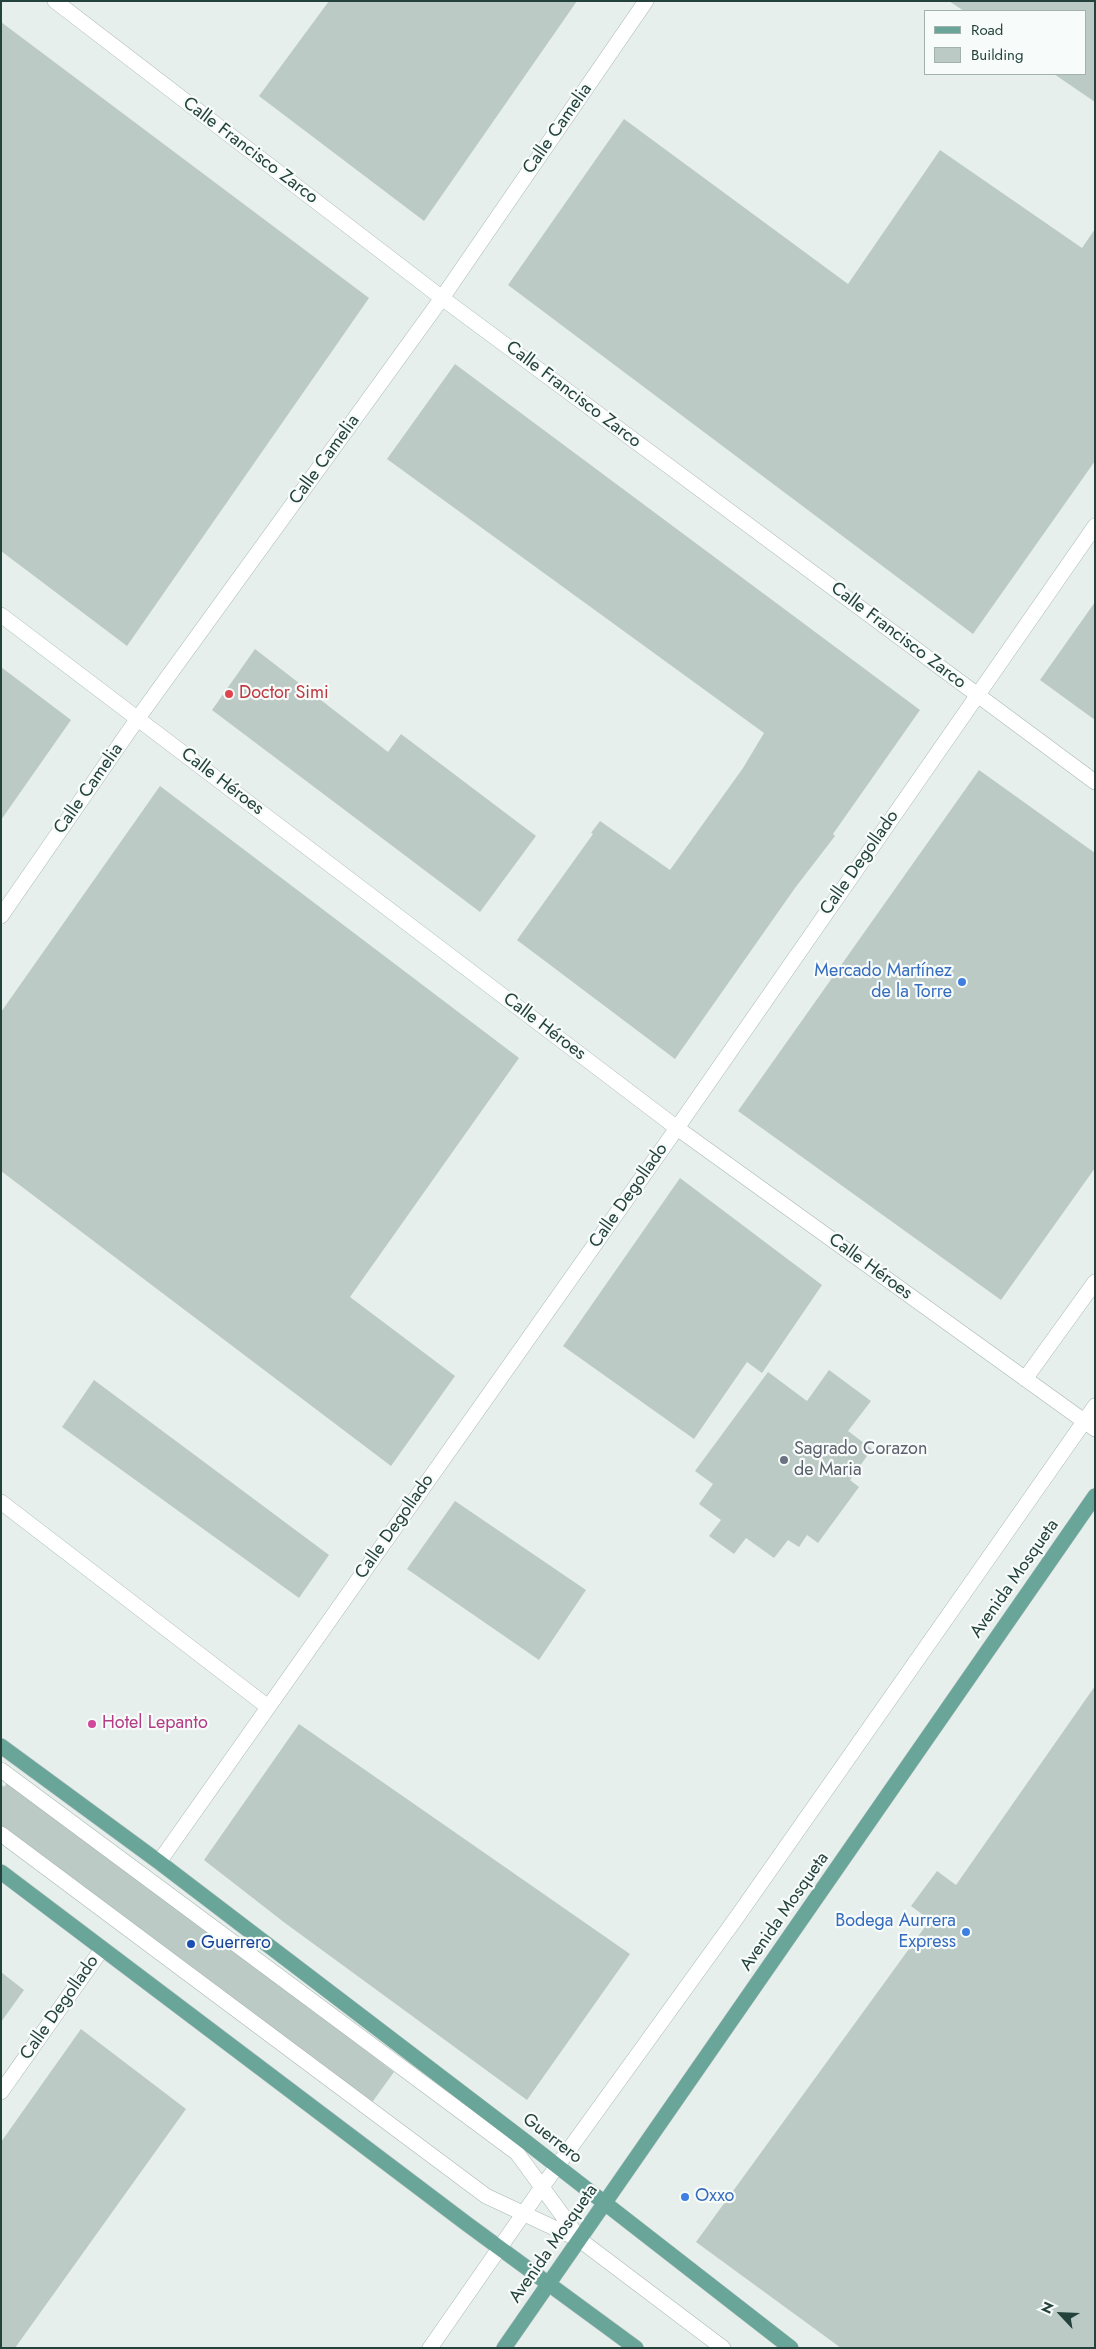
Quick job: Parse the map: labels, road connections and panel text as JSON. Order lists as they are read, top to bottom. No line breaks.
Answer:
{"streets":{"main road":["Avenida Mosqueta","Guerrero"],"street":["Calle Camelia","Calle Francisco Zarco","Calle Héroes","Calle Degollado"]},"crossings":[["Calle Camelia","Calle Francisco Zarco"],["Calle Camelia","Calle Héroes"],["Calle Francisco Zarco","Calle Degollado"],["Calle Héroes","Calle Degollado"],["Calle Degollado","Guerrero"],["Avenida Mosqueta","Guerrero"]],"places":["Doctor Simi","Mercado Martínez de la Torre","Sagrado Corazon de Maria","Hotel Lepanto","Bodega Aurrera Express","Guerrero","Oxxo"],"legend":["Road","Building"],"north":"top left"}
